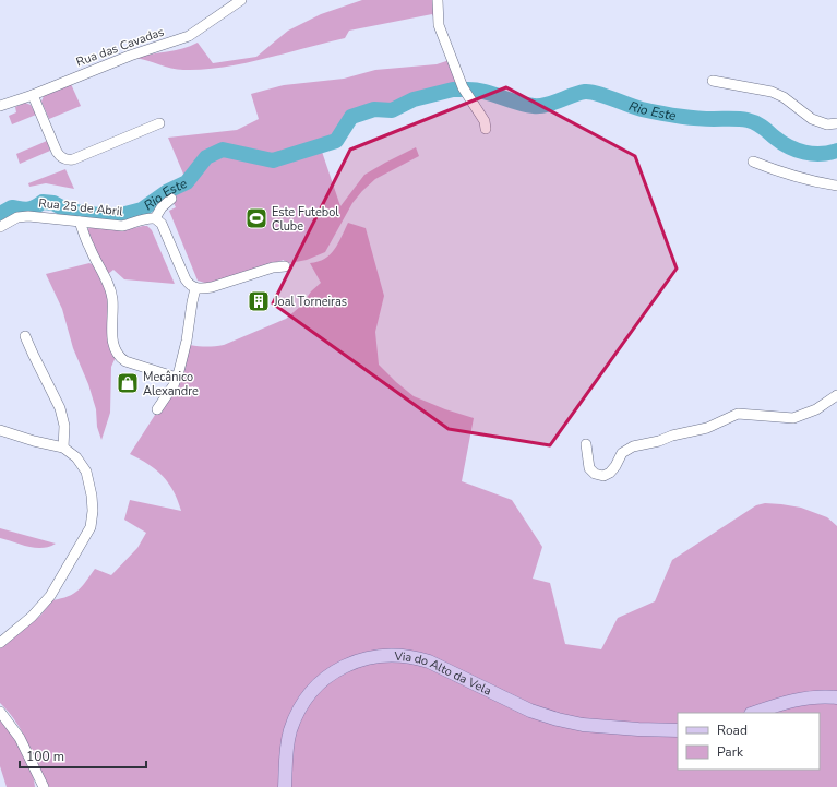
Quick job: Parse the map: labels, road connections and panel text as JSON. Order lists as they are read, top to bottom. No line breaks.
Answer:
{"streets":{"main road":["Via do Alto da Vela"],"street":["Rua das Cavadas","Rua 25 de Abril"]},"water":["Rio Este"],"places":{"sports":["Este Futebol Clube"],"building":["Joal Torneiras"],"shop":["Mecânico Alexandre"]},"legend":["Road","Park"],"scale_bar":"100 m"}
